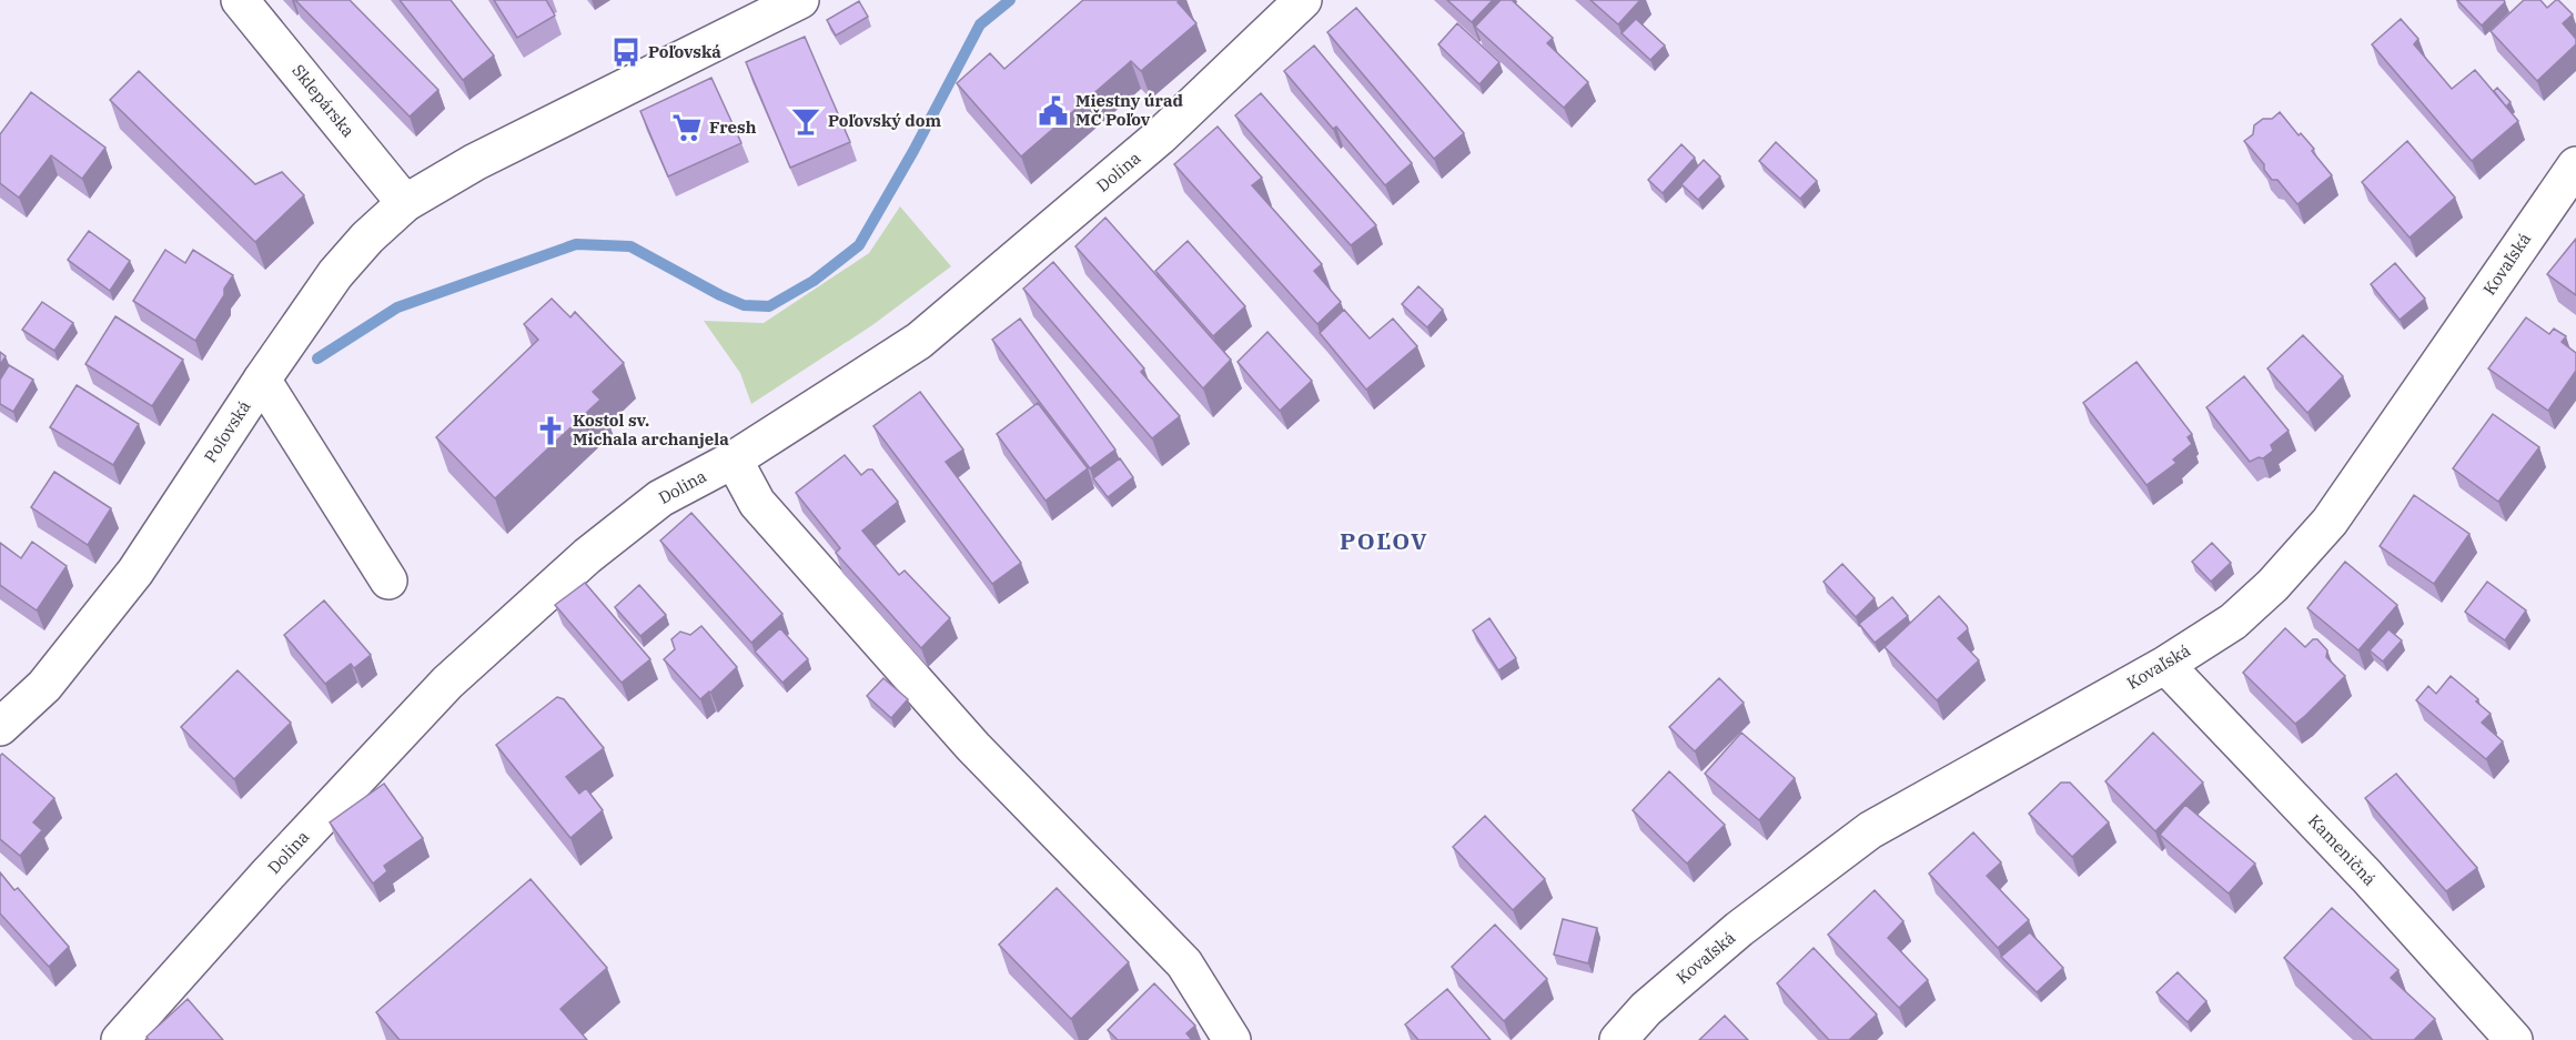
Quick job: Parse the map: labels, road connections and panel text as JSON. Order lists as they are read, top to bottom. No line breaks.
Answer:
{"streets":{"street":["Sklepárska","Dolina","Kovaľská","Poľovská","Kameničná"]},"crossings":[["Sklepárska","Poľovská"],["Kovaľská","Kameničná"]],"districts":["POĽOV"],"places":{"bus stop":["Poľovská"],"public building":["Miestny úrad MČ Poľov"],"bar":["Poľovský dom"],"supermarket":["Fresh"],"church":["Kostol sv. Michala archanjela"]}}
